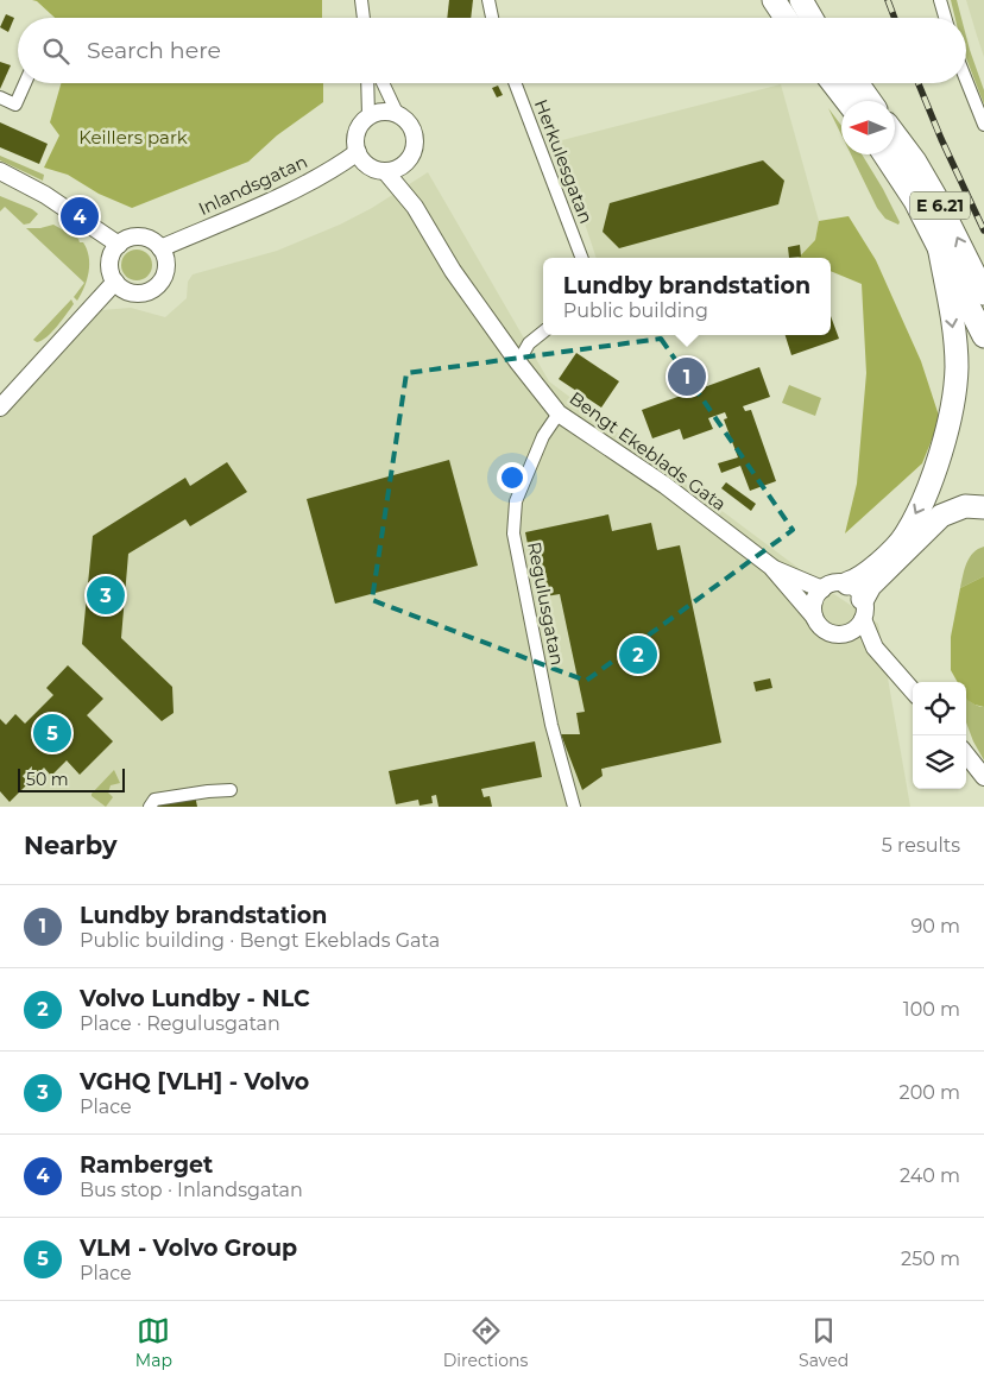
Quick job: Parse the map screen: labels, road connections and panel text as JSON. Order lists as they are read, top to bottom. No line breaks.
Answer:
{"streets":{"highway":["E 6.21"],"street":["Herkulesgatan","Inlandsgatan","Bengt Ekeblads Gata","Regulusgatan"]},"crossings":[["Inlandsgatan","Bengt Ekeblads Gata"],["Bengt Ekeblads Gata","Regulusgatan"]],"parks":["Keillers park"],"scale_bar":"50 m","north":"left","page":{"search":"Search here","pins":["4","1","3","2","5"],"popup":["Lundby brandstation","Public building"],"scale":"50 m","heading":["Nearby","5 results"],"list":[{"mark":"1","name":"Lundby brandstation","note":"Public building · Bengt Ekeblads Gata","value":"90 m"},{"mark":"2","name":"Volvo Lundby - NLC","note":"Place · Regulusgatan","value":"100 m"},{"mark":"3","name":"VGHQ [VLH] - Volvo","note":"Place","value":"200 m"},{"mark":"4","name":"Ramberget","note":"Bus stop · Inlandsgatan","value":"240 m"},{"mark":"5","name":"VLM - Volvo Group","note":"Place","value":"250 m"}],"nav":["Map","Directions","Saved"]}}
